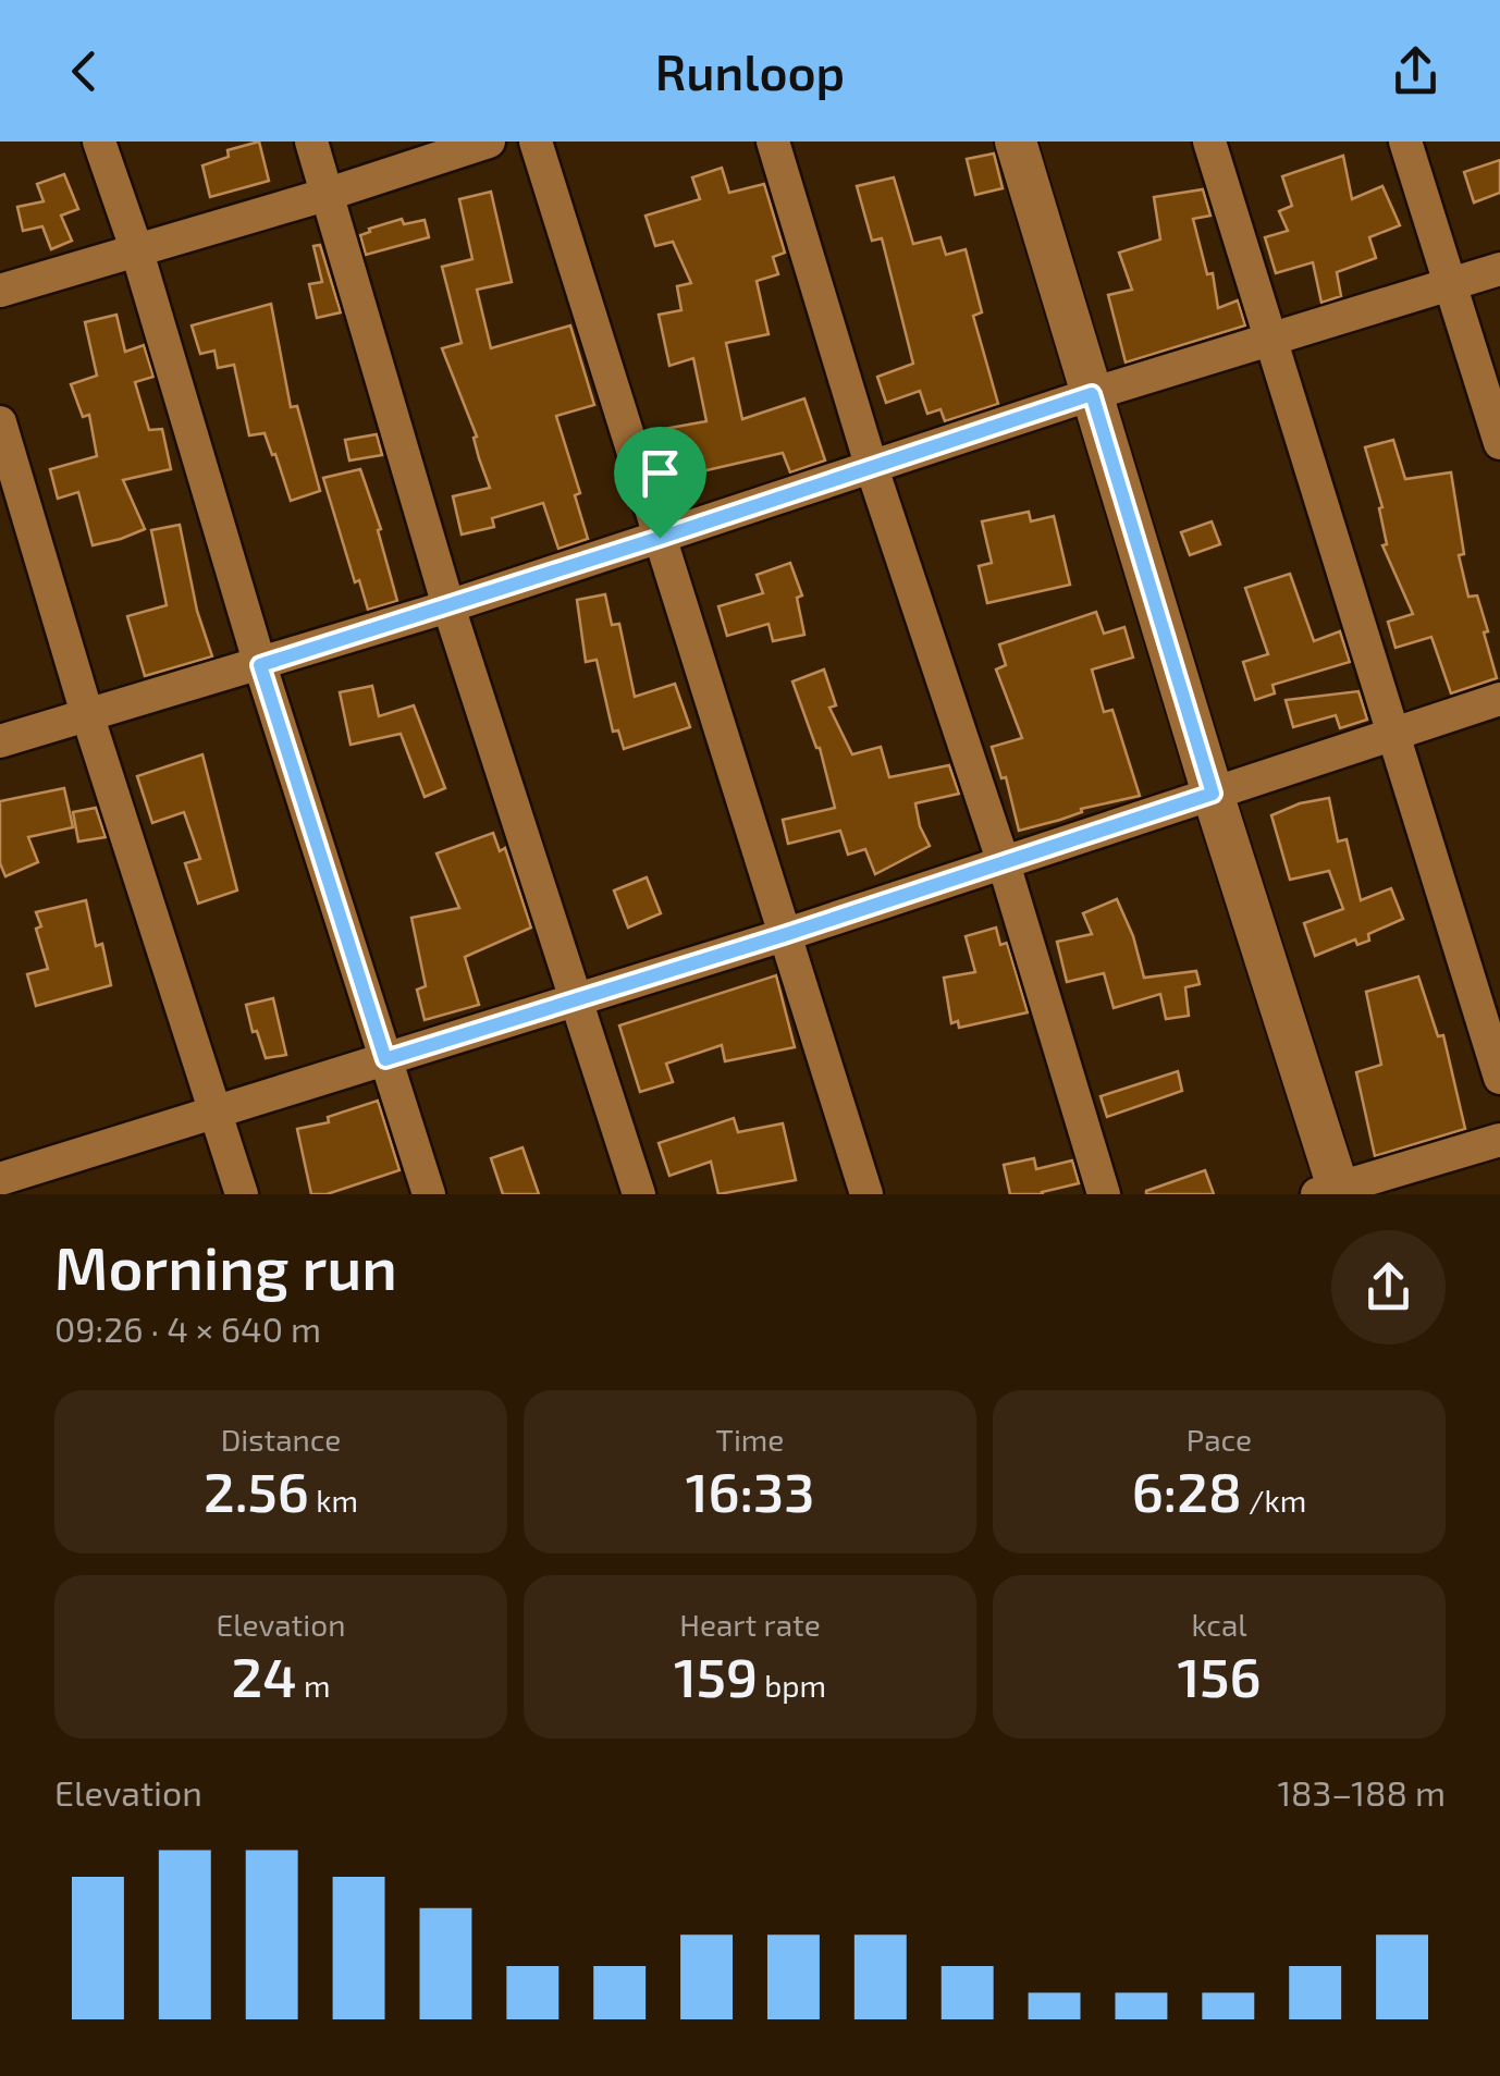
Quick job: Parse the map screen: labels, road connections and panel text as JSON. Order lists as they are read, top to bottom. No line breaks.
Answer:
{"page":{"header":"Runloop","heading":["Morning run","09:26 · 4 × 640 m"],"stats":[["Distance","2.56 km"],["Time","16:33"],["Pace","6:28 /km"],["Elevation","24 m"],["Heart rate","159 bpm"],["kcal","156"]],"chart":["Elevation","183–188 m"]}}
